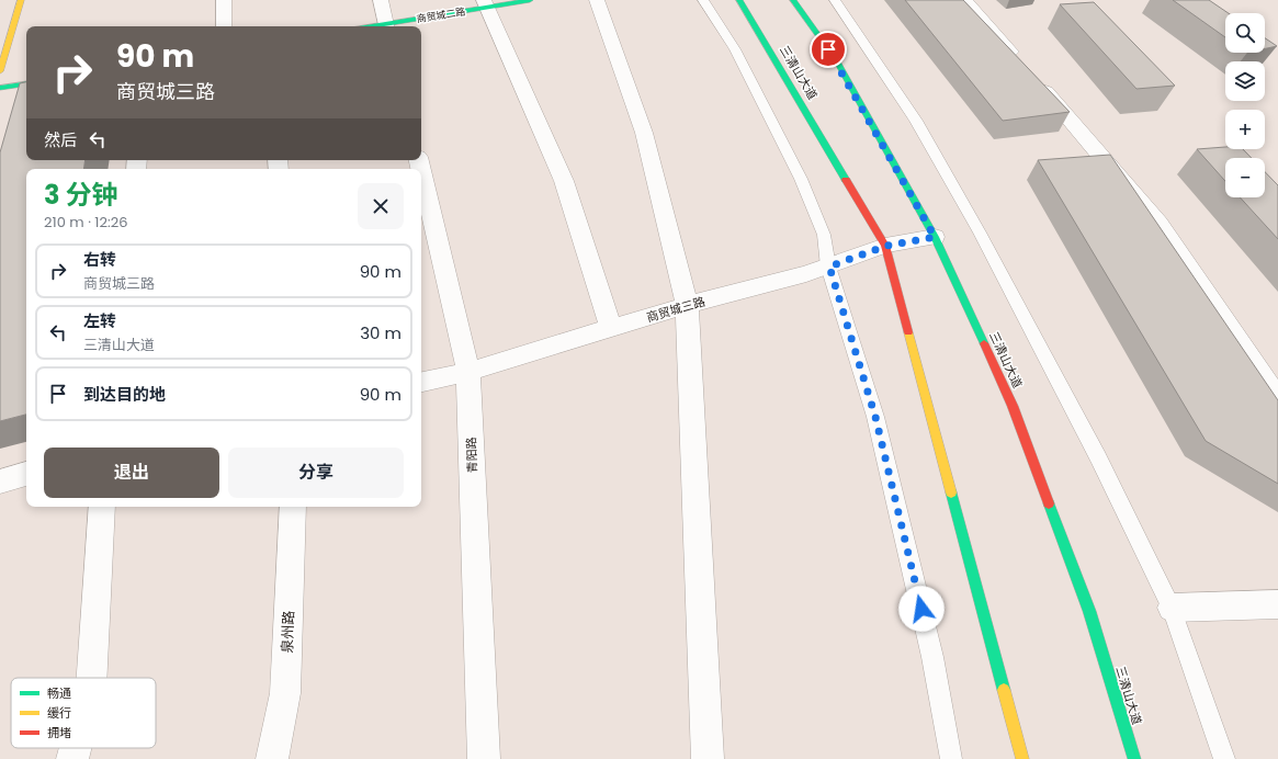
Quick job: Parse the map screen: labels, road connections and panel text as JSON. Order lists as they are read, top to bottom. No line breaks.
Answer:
{"streets":{"main road":["商贸城二路","三清山大道"],"street":["商贸城三路","青阳路","泉州路"]},"crossings":[["三清山大道","商贸城三路"],["商贸城三路","青阳路"]],"legend":["畅通","缓行","拥堵"],"page":{"map_buttons":["+","−"],"turn":["90 m","商贸城三路"],"then":"然后","heading":["3 分钟","210 m · 12:26"],"list":[{"name":"右转","note":"商贸城三路","value":"90 m"},{"name":"左转","note":"三清山大道","value":"30 m"},{"name":"到达目的地","value":"90 m"}],"buttons":["退出","分享"]}}
